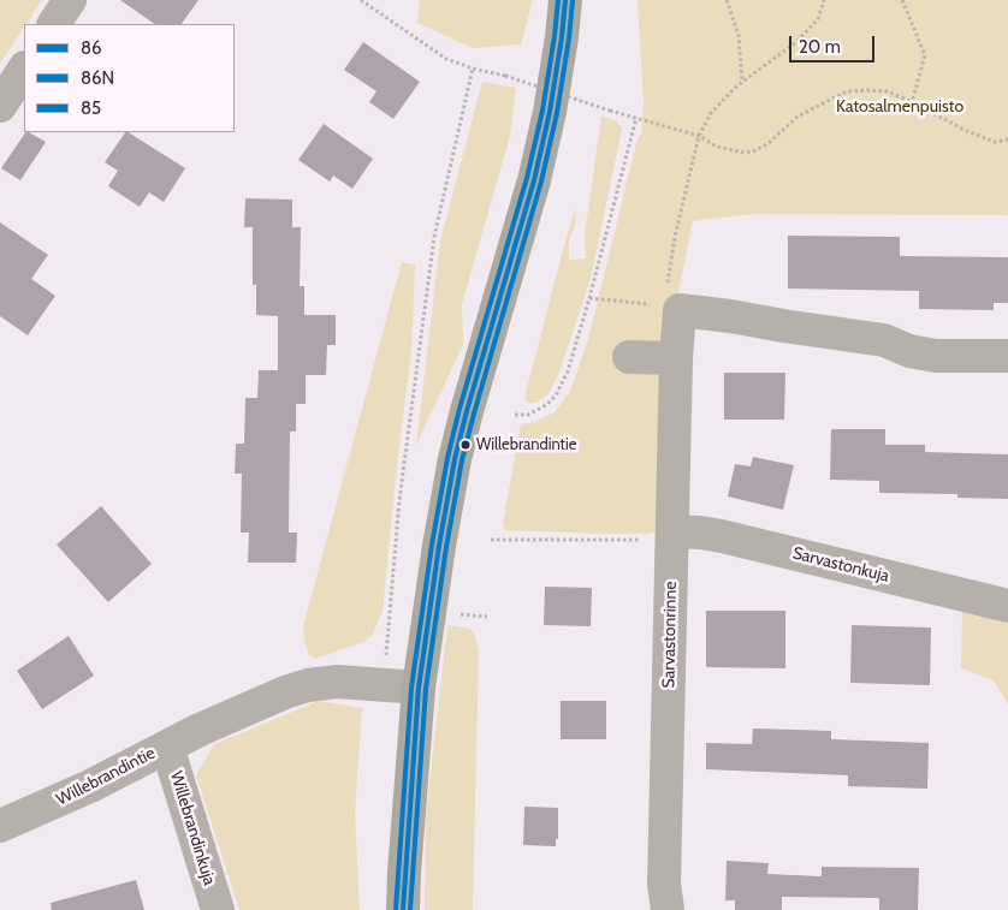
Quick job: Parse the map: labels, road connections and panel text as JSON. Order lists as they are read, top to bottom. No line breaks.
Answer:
{"streets":{"street":["Sarvastonkuja","Sarvastonrinne","Willebrandintie","Willebrandinkuja"]},"crossings":[["Sarvastonkuja","Sarvastonrinne"],["Willebrandintie","Willebrandinkuja"]],"parks":["Katosalmenpuisto"],"places":["Willebrandintie"],"lines":["transit line 86","transit line 85","transit line 86N"],"legend":["86","86N","85"],"scale_bar":"20 m"}
